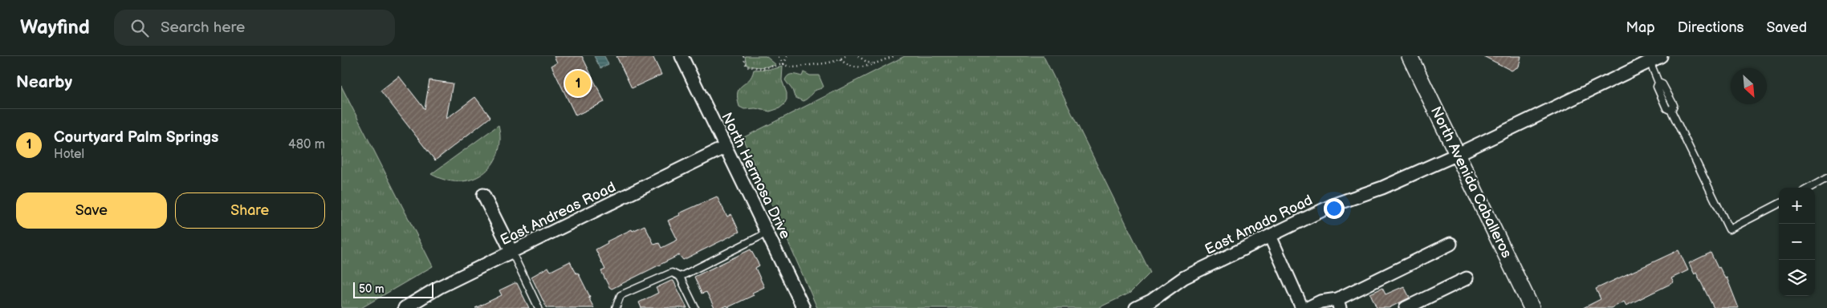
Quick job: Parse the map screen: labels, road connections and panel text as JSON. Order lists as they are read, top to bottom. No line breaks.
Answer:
{"streets":{"street":["North Hermosa Drive","North Avenida Caballeros","East Andreas Road","East Amado Road"]},"crossings":[["North Hermosa Drive","East Andreas Road"],["North Avenida Caballeros","East Amado Road"]],"scale_bar":"50 m","north":"bottom right","page":{"header":"Wayfind","search":"Search here","nav":["Map","Directions","Saved"],"heading":"Nearby","pins":"1","list":[{"mark":"1","name":"Courtyard Palm Springs","note":"Hotel","value":"480 m"}],"buttons":["Save","Share"],"map_buttons":["+","−"],"scale":"50 m"}}
